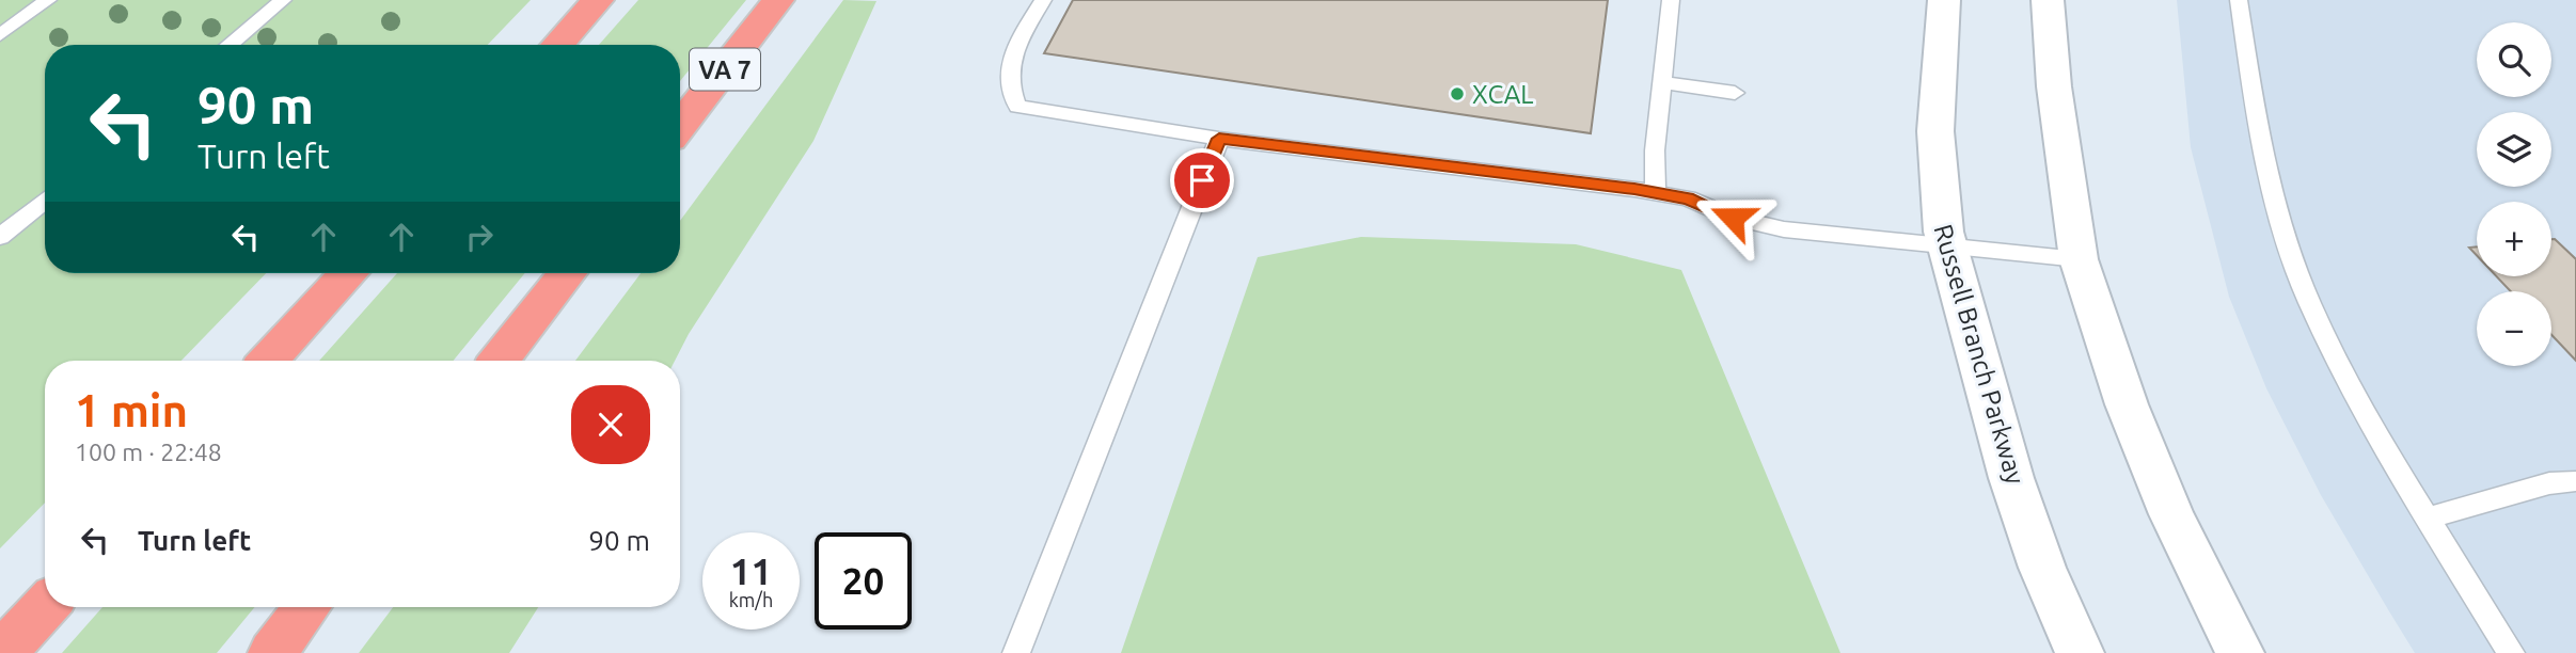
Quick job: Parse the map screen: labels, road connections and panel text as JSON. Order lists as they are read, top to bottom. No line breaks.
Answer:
{"streets":{"highway":["VA 7"],"main road":["Russell Branch Parkway"]},"places":["XCAL"],"page":{"map_buttons":["+","−"],"turn":["90 m","Turn left"],"heading":["1 min","100 m · 22:48"],"list":[{"name":"Turn left","value":"90 m"}],"speed":"11 km/h","limit":"20"}}
